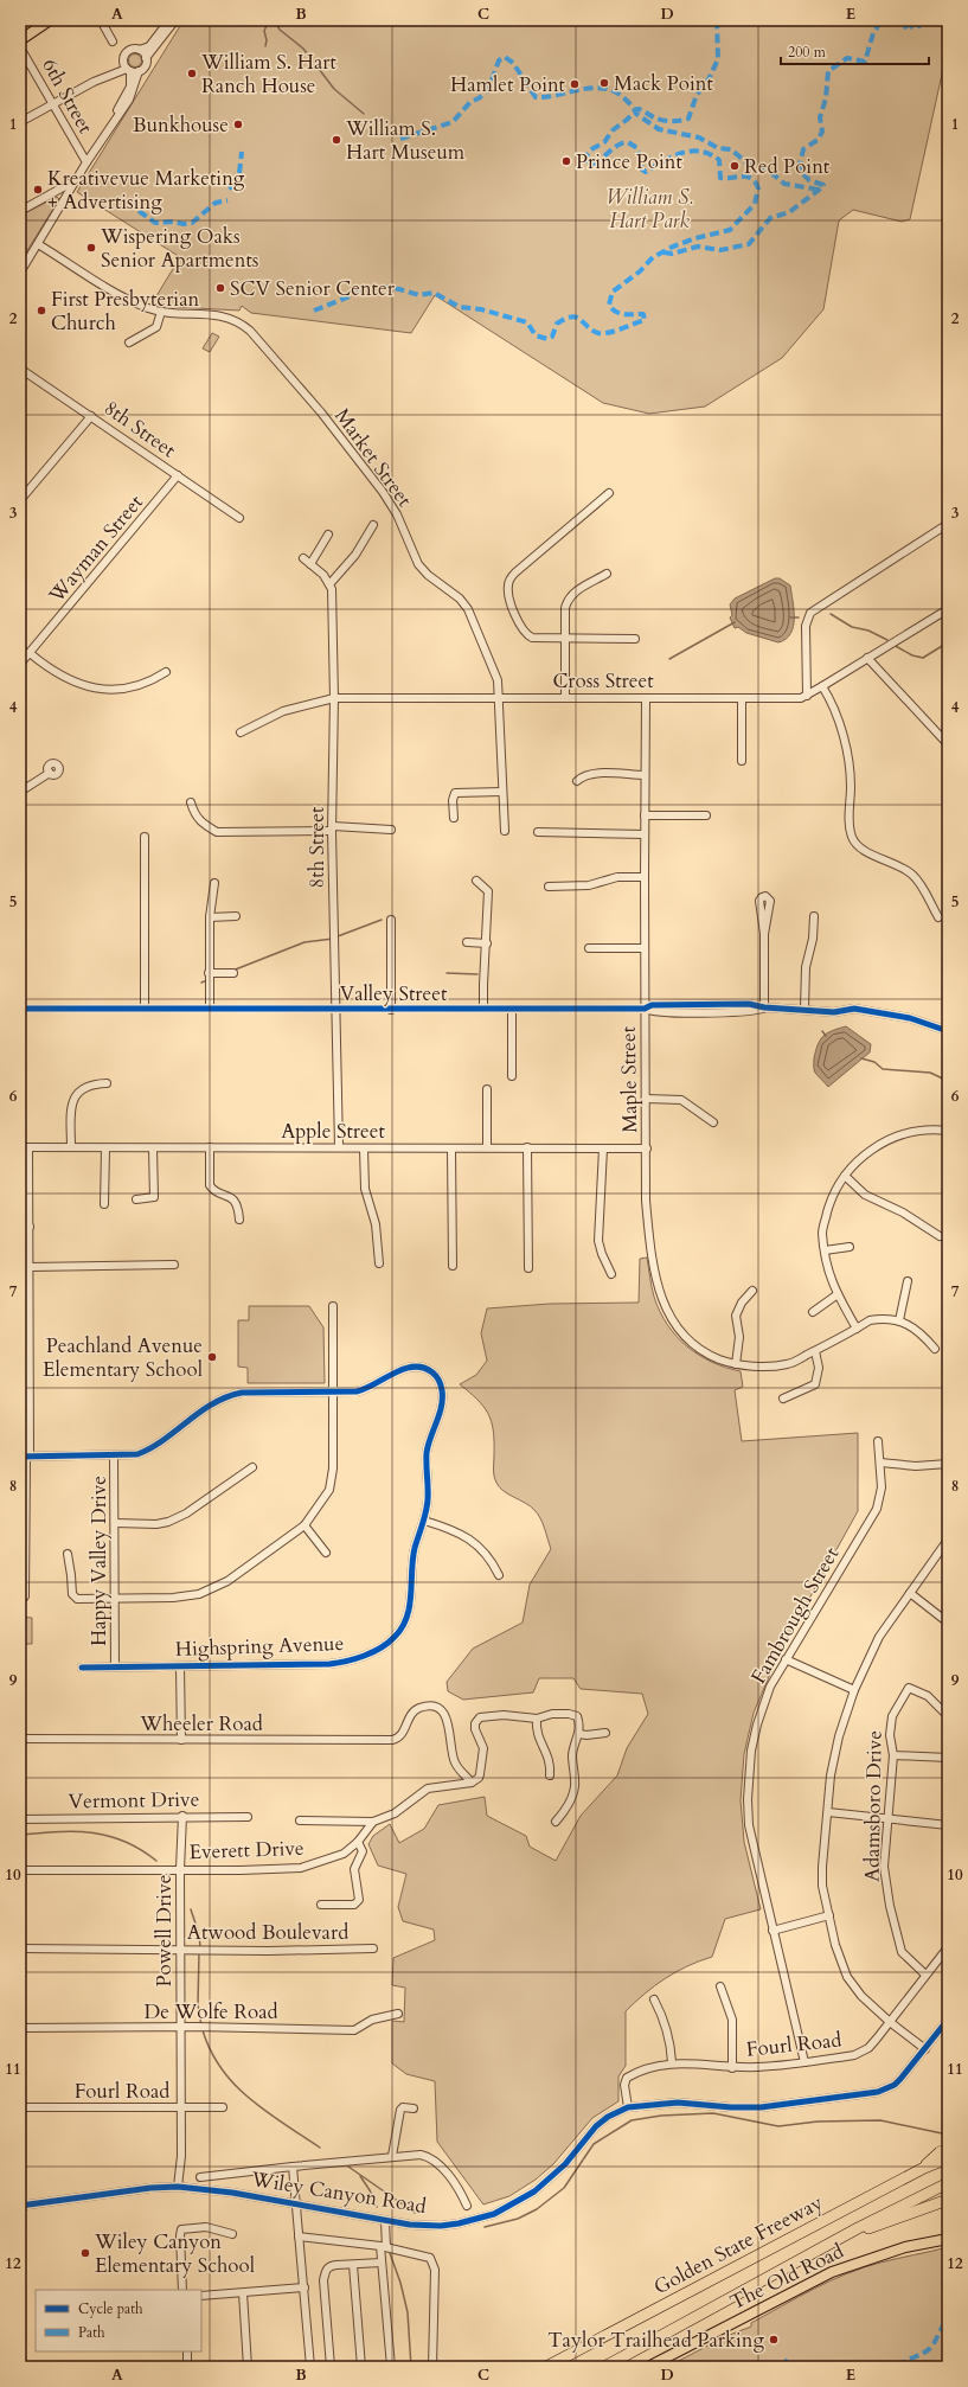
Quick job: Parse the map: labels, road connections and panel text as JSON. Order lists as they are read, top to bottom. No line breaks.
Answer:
{"streets":{"highway":["Golden State Freeway"],"main road":["The Old Road"],"street":["6th Street","8th Street","Market Street","Wayman Street","Cross Street","Valley Street","Maple Street","Apple Street","Happy Valley Drive","Fambrough Street","Highspring Avenue","Wheeler Road","Vermont Drive","Adamsboro Drive","Everett Drive","Powell Drive","Atwood Boulevard","De Wolfe Road","Fourl Road","Wiley Canyon Road"]},"crossings":[["8th Street","Wayman Street"],["8th Street","Cross Street"],["8th Street","Valley Street"],["8th Street","Apple Street"],["Market Street","Cross Street"],["Cross Street","Maple Street"],["Valley Street","Maple Street"],["Maple Street","Apple Street"],["Happy Valley Drive","Highspring Avenue"],["Fambrough Street","Fourl Road"],["Vermont Drive","Powell Drive"],["Adamsboro Drive","Fourl Road"],["Everett Drive","Powell Drive"],["Powell Drive","Atwood Boulevard"],["Powell Drive","De Wolfe Road"],["Powell Drive","Fourl Road"],["Powell Drive","Wiley Canyon Road"],["Fourl Road","Wiley Canyon Road"]],"parks":["William S. Hart Park"],"places":["William S. Hart Ranch House","Mack Point","Hamlet Point","Bunkhouse","William S. Hart Museum","Prince Point","Red Point","Kreativevue Marketing + Advertising","Wispering Oaks Senior Apartments","SCV Senior Center","First Presbyterian Church","Peachland Avenue Elementary School","Wiley Canyon Elementary School","Taylor Trailhead Parking"],"legend":["Cycle path","Path"],"scale_bar":"200 m","grid":{"columns":["A","B","C","D","E"],"rows":["1","2","3","4","5","6","7","8","9","10","11","12"]}}
